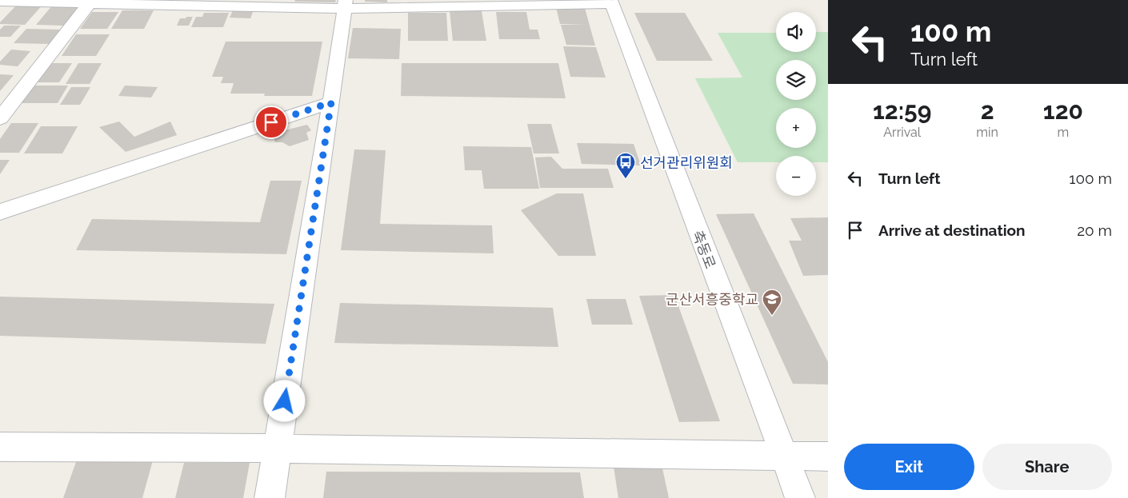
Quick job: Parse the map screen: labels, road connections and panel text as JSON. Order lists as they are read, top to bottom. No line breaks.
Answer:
{"streets":{"street":["축동로"]},"places":{"bus stop":["선거관리위원회"],"school or university":["군산서흥중학교"]},"page":{"turn":["100 m","Turn left"],"map_buttons":["+","−"],"eta":["12:59","Arrival","2","min","120","m"],"list":[{"name":"Turn left","value":"100 m"},{"name":"Arrive at destination","value":"20 m"}],"buttons":["Exit","Share"]}}
